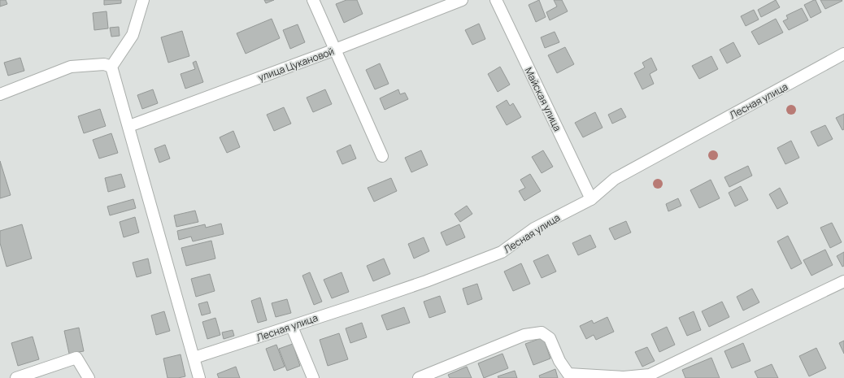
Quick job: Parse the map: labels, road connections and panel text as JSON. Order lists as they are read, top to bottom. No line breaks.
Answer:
{"streets":{"street":["улица Цукановой","Майская улица","Лесная улица"]},"crossings":[["Майская улица","Лесная улица"]]}
